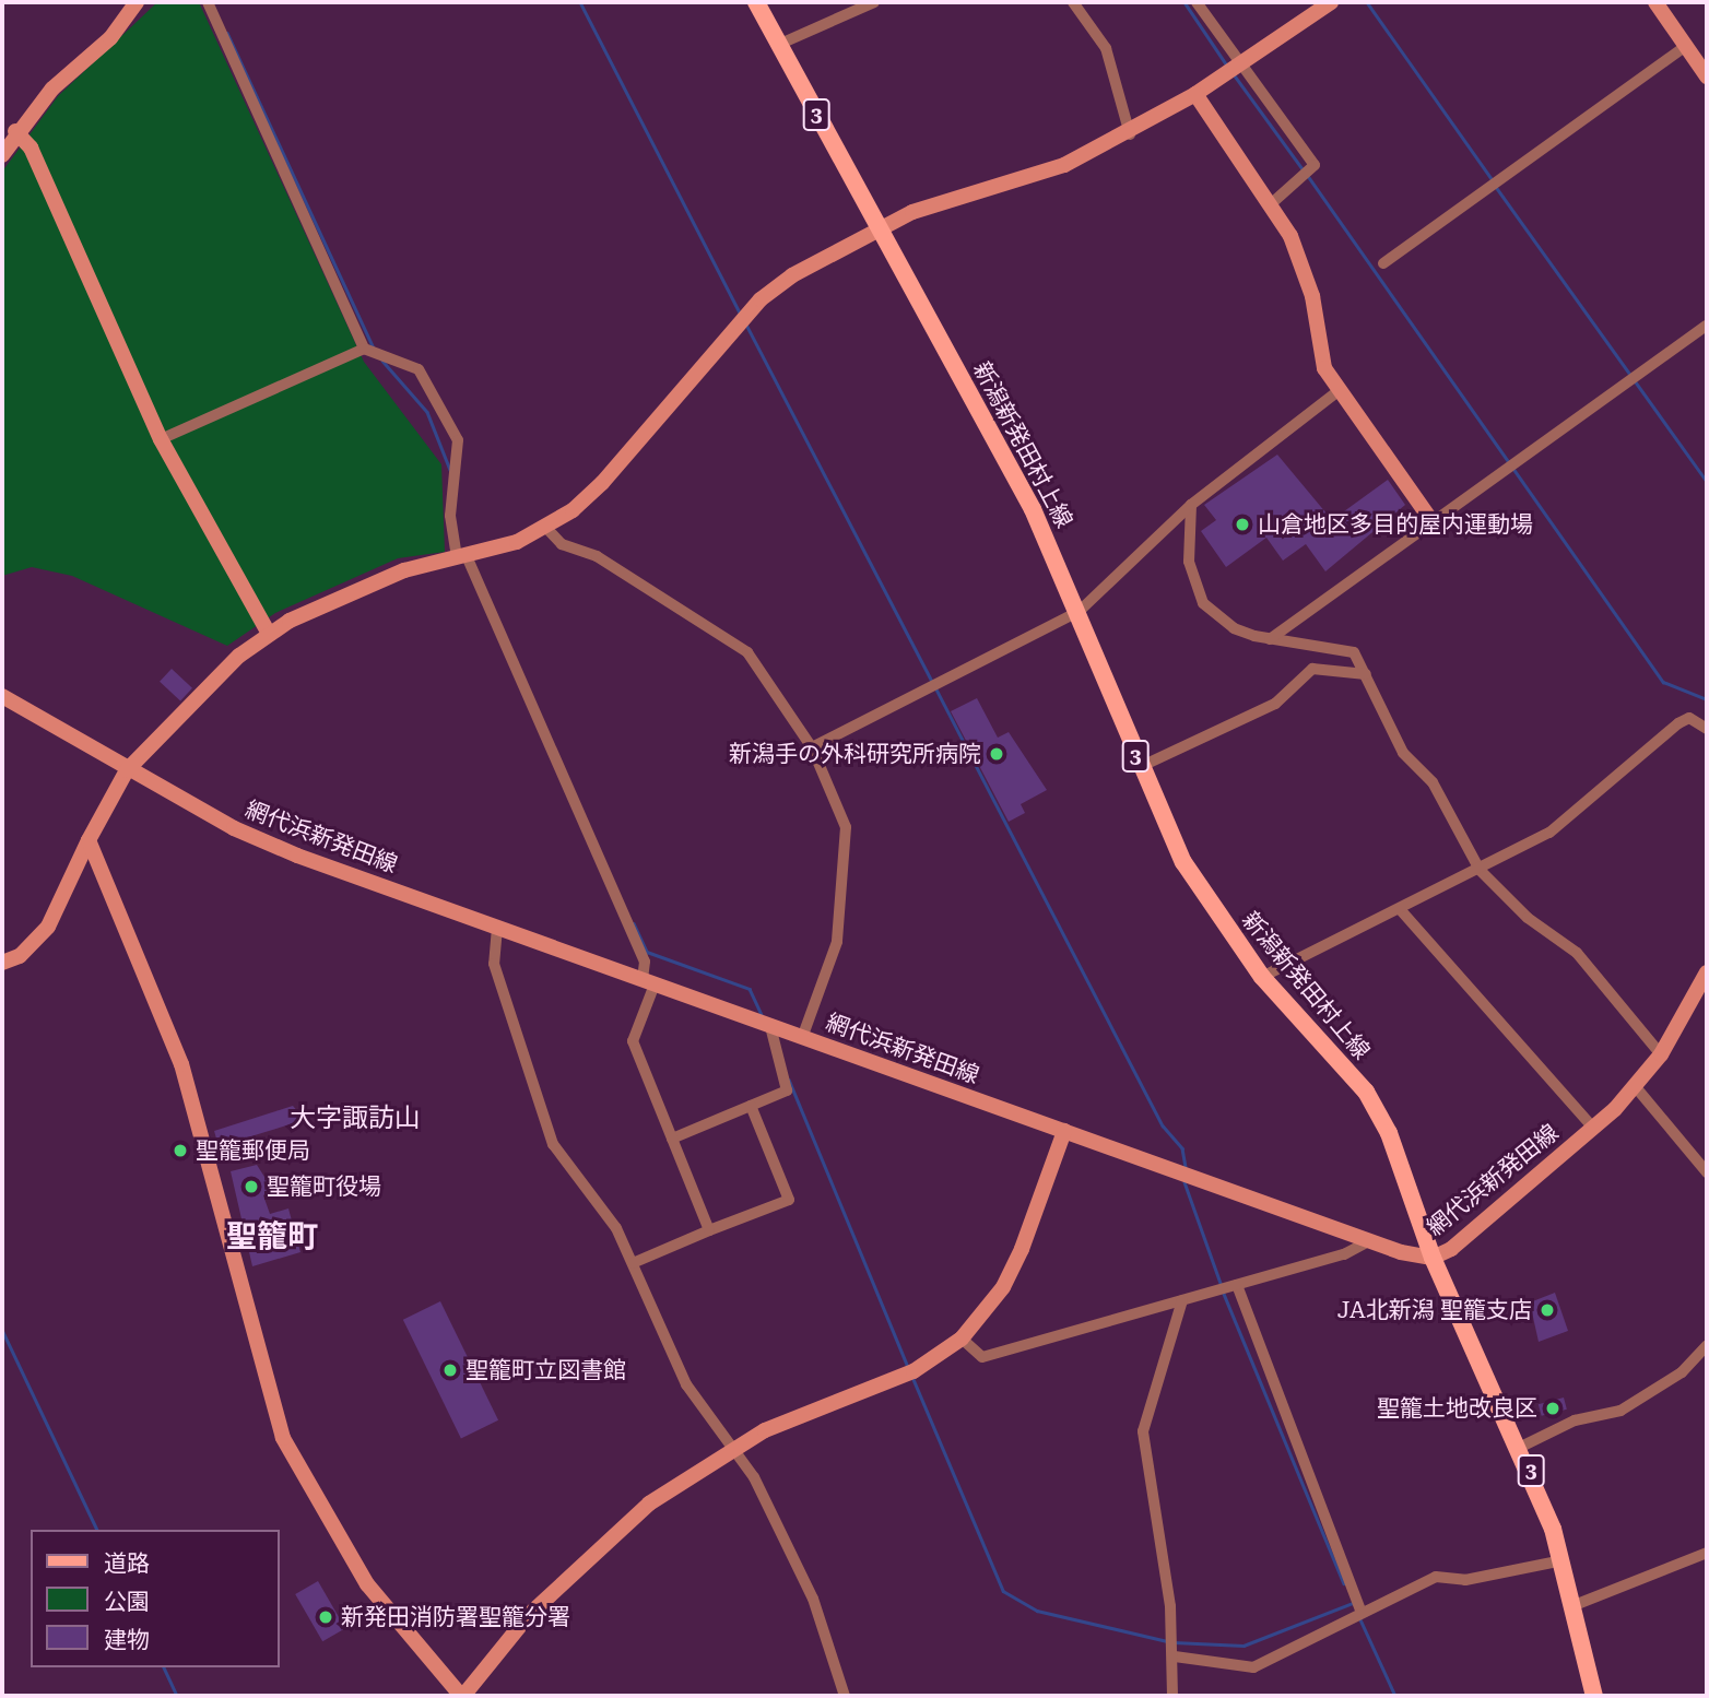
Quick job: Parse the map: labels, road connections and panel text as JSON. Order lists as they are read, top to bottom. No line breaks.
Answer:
{"streets":{"main road":["3","新潟新発田村上線"],"street":["網代浜新発田線"]},"crossings":[["新潟新発田村上線","網代浜新発田線"]],"districts":["大字諏訪山","聖籠町"],"places":["山倉地区多目的屋内運動場","新潟手の外科研究所病院","聖籠郵便局","聖籠町役場","JA北新潟 聖籠支店","聖籠町立図書館","聖籠土地改良区","新発田消防署聖籠分署"],"legend":["道路","公園","建物"]}
